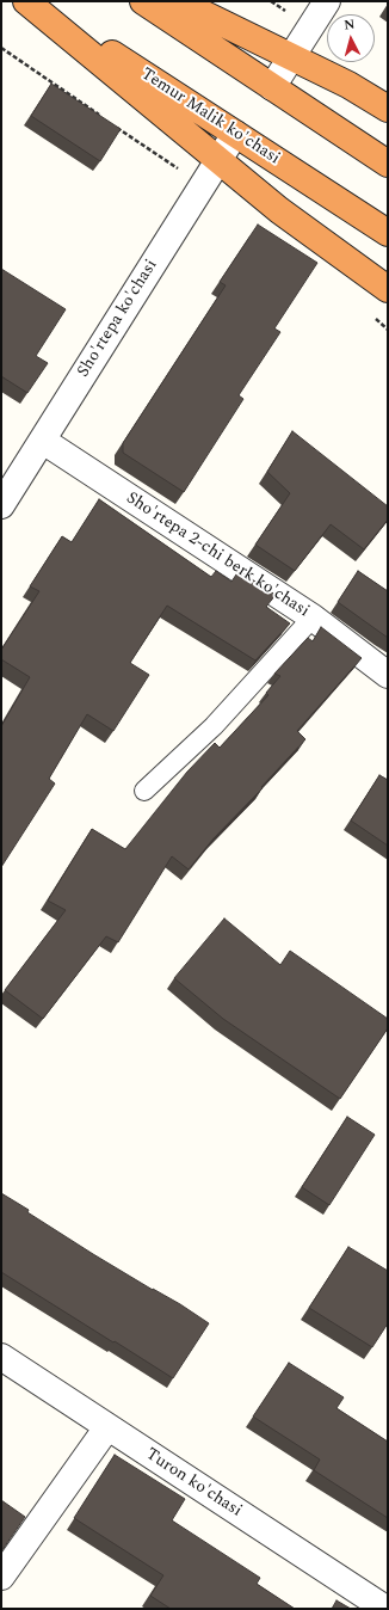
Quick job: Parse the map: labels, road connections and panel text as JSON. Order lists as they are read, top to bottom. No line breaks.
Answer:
{"streets":{"highway":["Temur Malik ko'chasi"],"street":["Sho'rtepa ko'chasi","Sho'rtepa 2-chi berk ko'chasi","Turon ko'chasi"]},"crossings":[["Temur Malik ko'chasi","Sho'rtepa ko'chasi"],["Sho'rtepa ko'chasi","Sho'rtepa 2-chi berk ko'chasi"]],"north":"top"}
